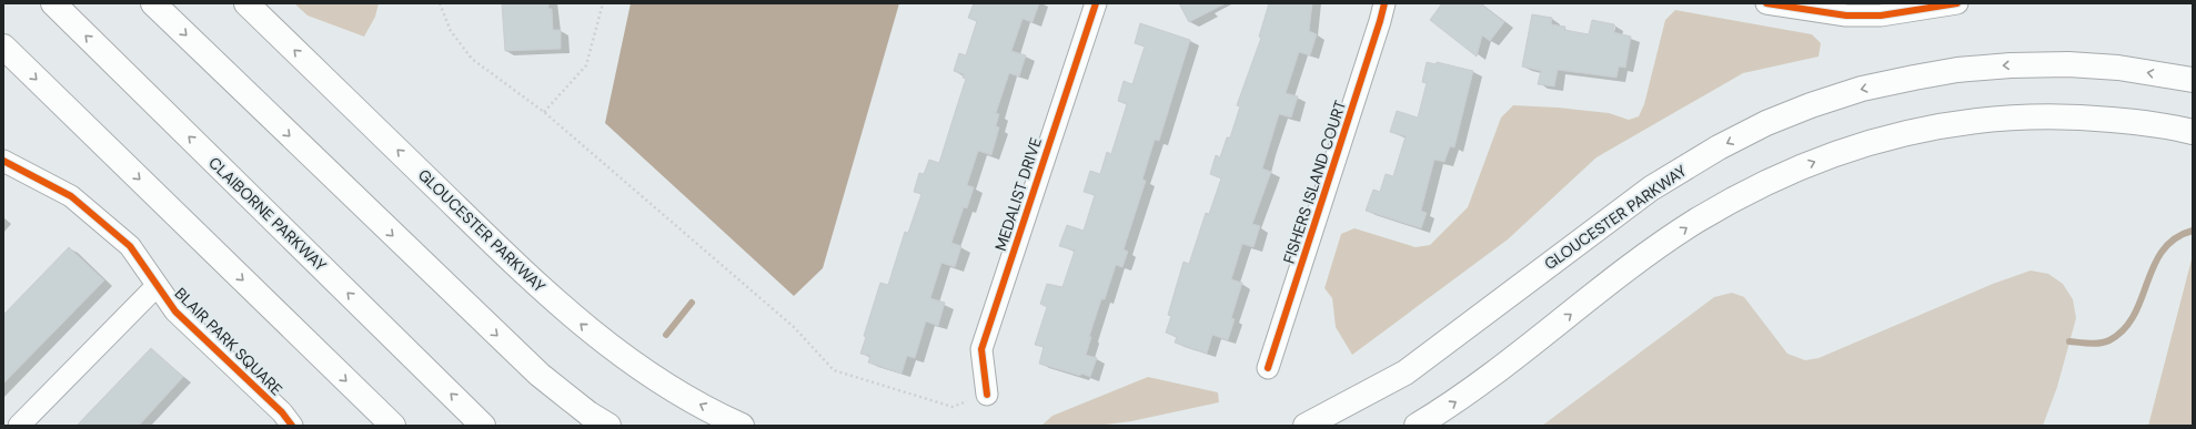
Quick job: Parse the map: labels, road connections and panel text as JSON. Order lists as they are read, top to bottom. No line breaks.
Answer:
{"streets":{"main road":["CLAIBORNE PARKWAY","GLOUCESTER PARKWAY"],"street":["FISHERS ISLAND COURT","MEDALIST DRIVE","BLAIR PARK SQUARE"]},"one_way":["GLOUCESTER PARKWAY"]}
